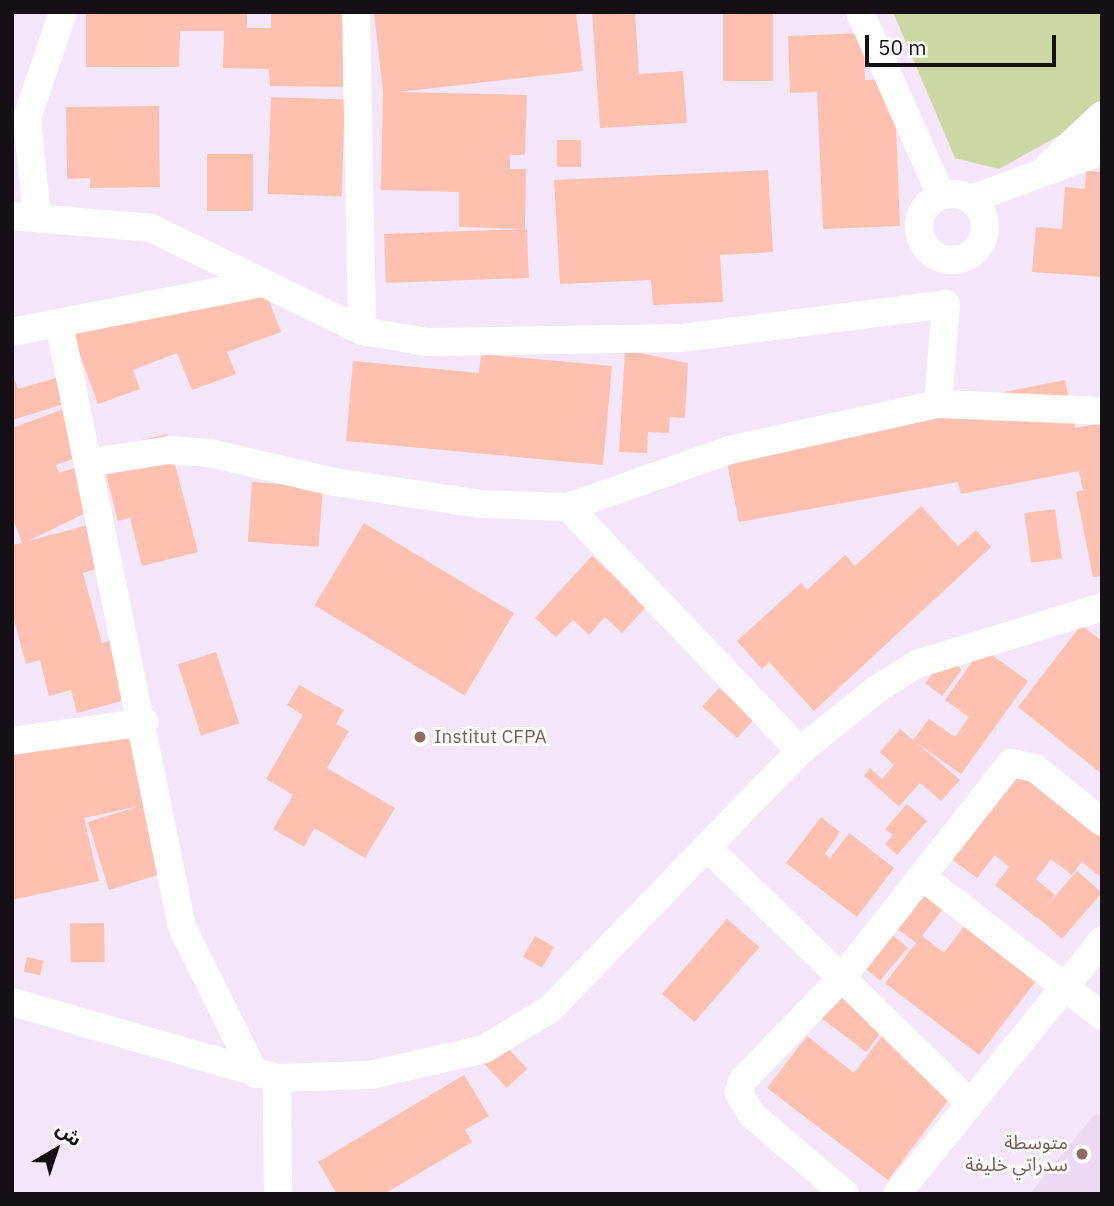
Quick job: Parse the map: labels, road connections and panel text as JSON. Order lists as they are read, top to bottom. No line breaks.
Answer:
{"places":["Institut CFPA","متوسطة سدراتي خليفة"],"scale_bar":"50 m","north":"top right"}
